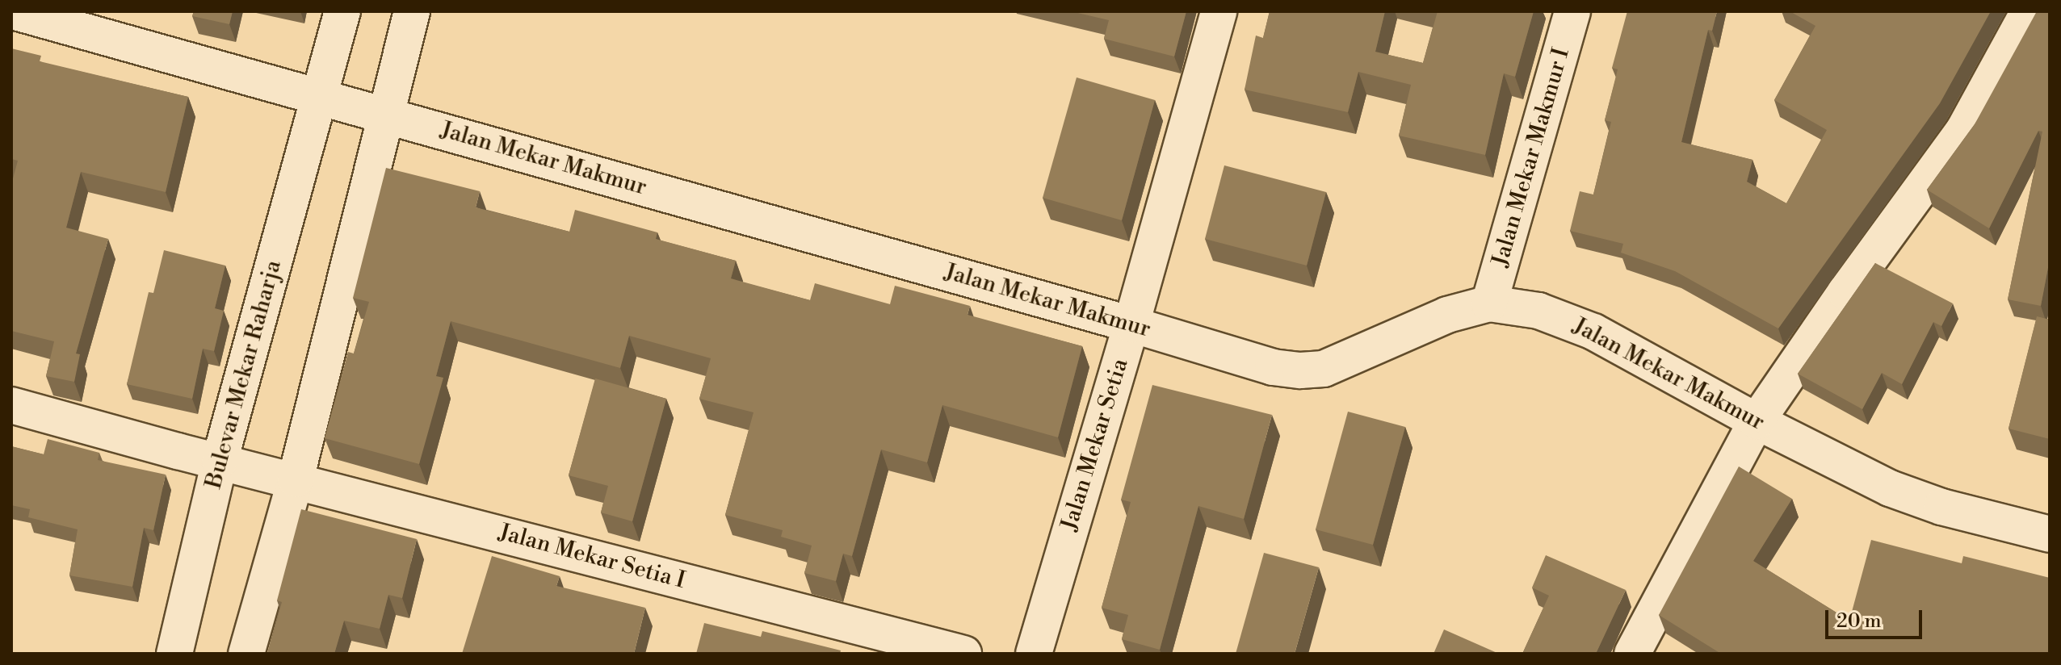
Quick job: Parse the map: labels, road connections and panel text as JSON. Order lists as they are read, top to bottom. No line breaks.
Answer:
{"streets":{"street":["Jalan Mekar Makmur I","Jalan Mekar Makmur","Bulevar Mekar Raharja","Jalan Mekar Setia","Jalan Mekar Setia I"]},"crossings":[["Jalan Mekar Makmur I","Jalan Mekar Makmur"],["Jalan Mekar Makmur","Bulevar Mekar Raharja"],["Jalan Mekar Makmur","Jalan Mekar Setia"],["Bulevar Mekar Raharja","Jalan Mekar Setia I"]],"scale_bar":"20 m"}
